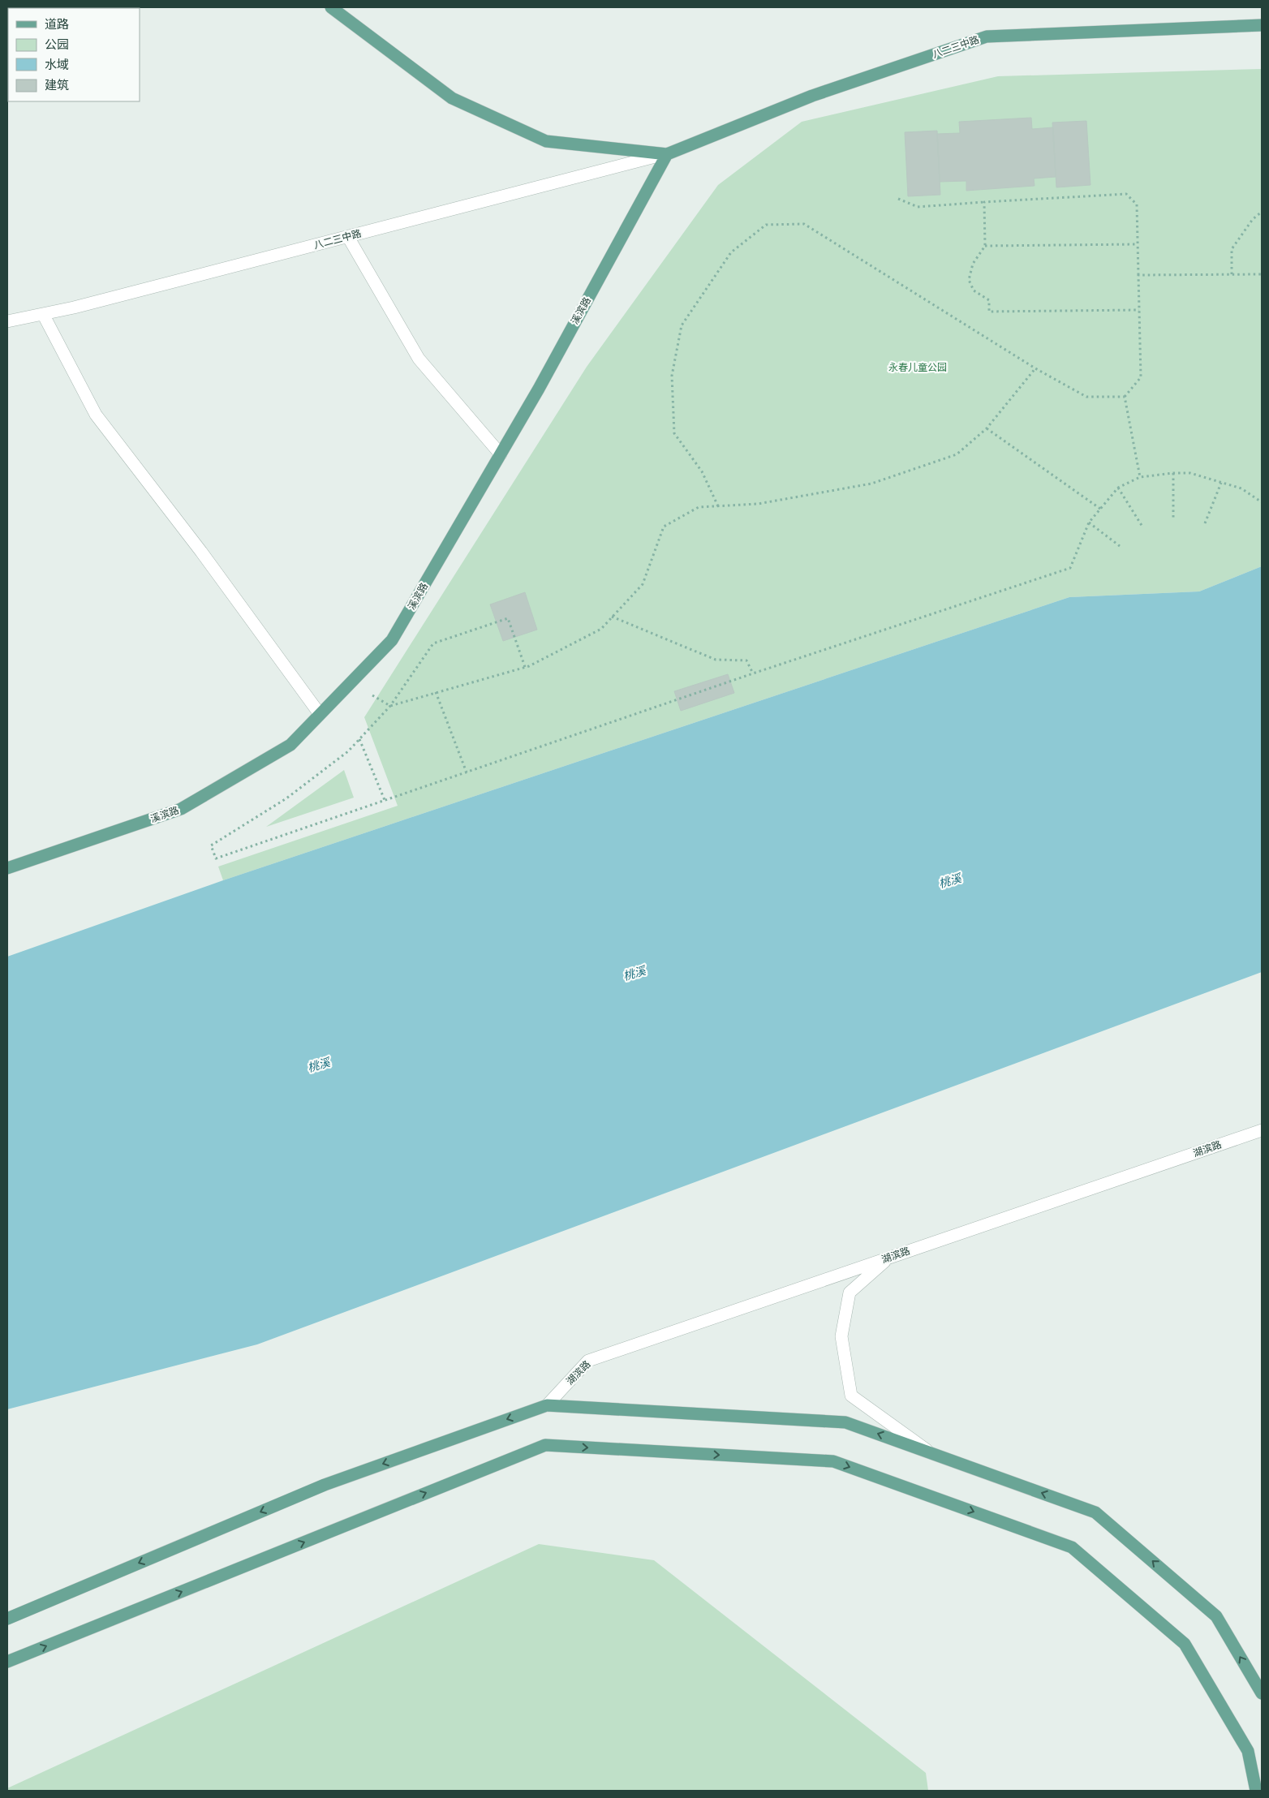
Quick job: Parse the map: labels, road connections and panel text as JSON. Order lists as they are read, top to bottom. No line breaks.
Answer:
{"streets":{"main road":["八二三中路","溪滨路"],"street":["湖滨路"]},"crossings":[["八二三中路","溪滨路"]],"water":["桃溪"],"parks":["永春儿童公园"],"legend":["道路","公园","水域","建筑"]}
